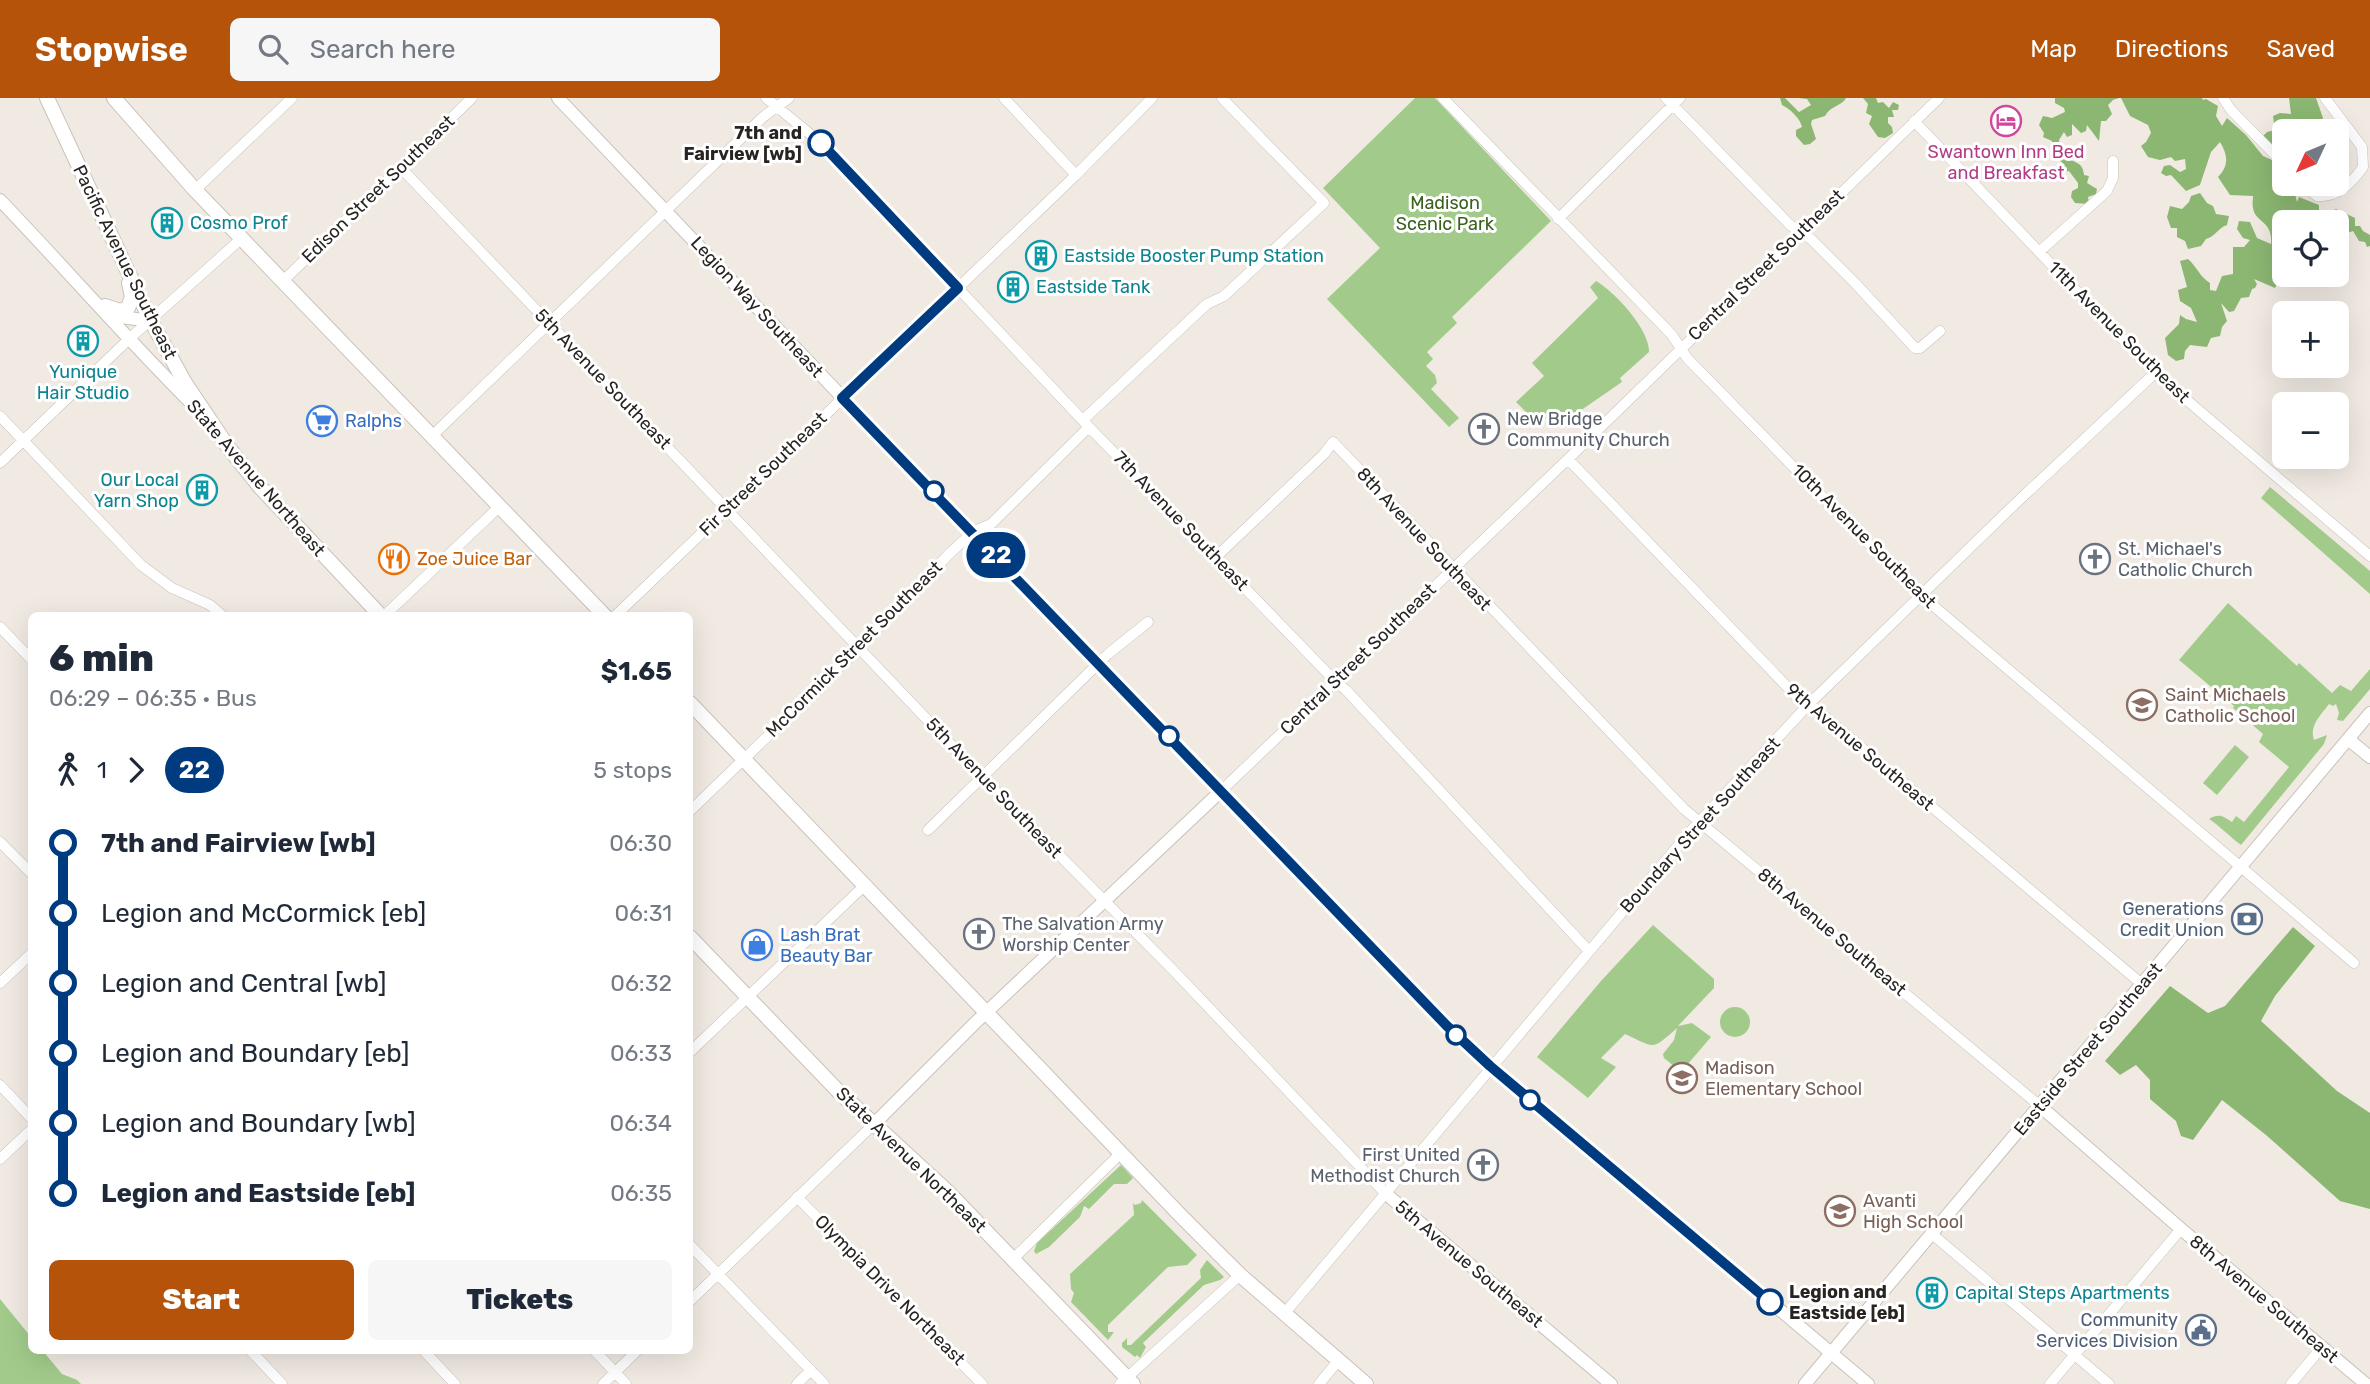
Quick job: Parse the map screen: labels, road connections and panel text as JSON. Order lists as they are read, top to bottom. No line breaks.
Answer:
{"streets":{"main road":["Pacific Avenue Southeast","State Avenue Northeast"],"street":["Edison Street Southeast","Central Street Southeast","Legion Way Southeast","11th Avenue Southeast","5th Avenue Southeast","Fir Street Southeast","7th Avenue Southeast","10th Avenue Southeast","8th Avenue Southeast","McCormick Street Southeast","9th Avenue Southeast","Boundary Street Southeast","Eastside Street Southeast","Olympia Drive Northeast"]},"crossings":[["Edison Street Southeast","5th Avenue Southeast"],["Pacific Avenue Southeast","State Avenue Northeast"],["Central Street Southeast","Legion Way Southeast"],["Central Street Southeast","11th Avenue Southeast"],["Central Street Southeast","5th Avenue Southeast"],["Central Street Southeast","State Avenue Northeast"],["Central Street Southeast","7th Avenue Southeast"],["Central Street Southeast","10th Avenue Southeast"],["Central Street Southeast","8th Avenue Southeast"],["Central Street Southeast","9th Avenue Southeast"],["Legion Way Southeast","Fir Street Southeast"],["Legion Way Southeast","McCormick Street Southeast"],["Legion Way Southeast","Boundary Street Southeast"],["Legion Way Southeast","Eastside Street Southeast"],["11th Avenue Southeast","Boundary Street Southeast"],["5th Avenue Southeast","Fir Street Southeast"],["5th Avenue Southeast","McCormick Street Southeast"],["5th Avenue Southeast","Boundary Street Southeast"],["Fir Street Southeast","7th Avenue Southeast"],["7th Avenue Southeast","8th Avenue Southeast"],["7th Avenue Southeast","McCormick Street Southeast"],["7th Avenue Southeast","Boundary Street Southeast"],["10th Avenue Southeast","Boundary Street Southeast"],["10th Avenue Southeast","Eastside Street Southeast"],["8th Avenue Southeast","Boundary Street Southeast"],["8th Avenue Southeast","Eastside Street Southeast"],["9th Avenue Southeast","Boundary Street Southeast"],["9th Avenue Southeast","Eastside Street Southeast"]],"parks":["Madison Scenic Park"],"places":{"hotel":["Swantown Inn Bed and Breakfast"],"other":["7th and Fairview [wb]","Legion and Eastside [eb]"],"building":["Cosmo Prof","Eastside Booster Pump Station","Eastside Tank","Yunique Hair Studio","Our Local Yarn Shop","Capital Steps Apartments"],"supermarket":["Ralphs"],"church":["New Bridge Community Church","St. Michael's Catholic Church","The Salvation Army Worship Center","First United Methodist Church"],"restaurant":["Zoe Juice Bar"],"school or university":["Saint Michaels Catholic School","Madison Elementary School","Avanti High School"],"bank":["Generations Credit Union"],"shop":["Lash Brat Beauty Bar"],"public building":["Community Services Division"]},"lines":["bus line 22"],"north":"bottom left","page":{"header":"Stopwise","search":"Search here","nav":["Map","Directions","Saved"],"on_map":"22","map_buttons":["+","−"],"heading":["6 min","06:29 – 06:35 · Bus","$1.65"],"legs":["1","22","5 stops"],"list":[{"name":"7th and Fairview [wb]","value":"06:30"},{"name":"Legion and McCormick [eb]","value":"06:31"},{"name":"Legion and Central [wb]","value":"06:32"},{"name":"Legion and Boundary [eb]","value":"06:33"},{"name":"Legion and Boundary [wb]","value":"06:34"},{"name":"Legion and Eastside [eb]","value":"06:35"}],"buttons":["Start","Tickets"]}}
